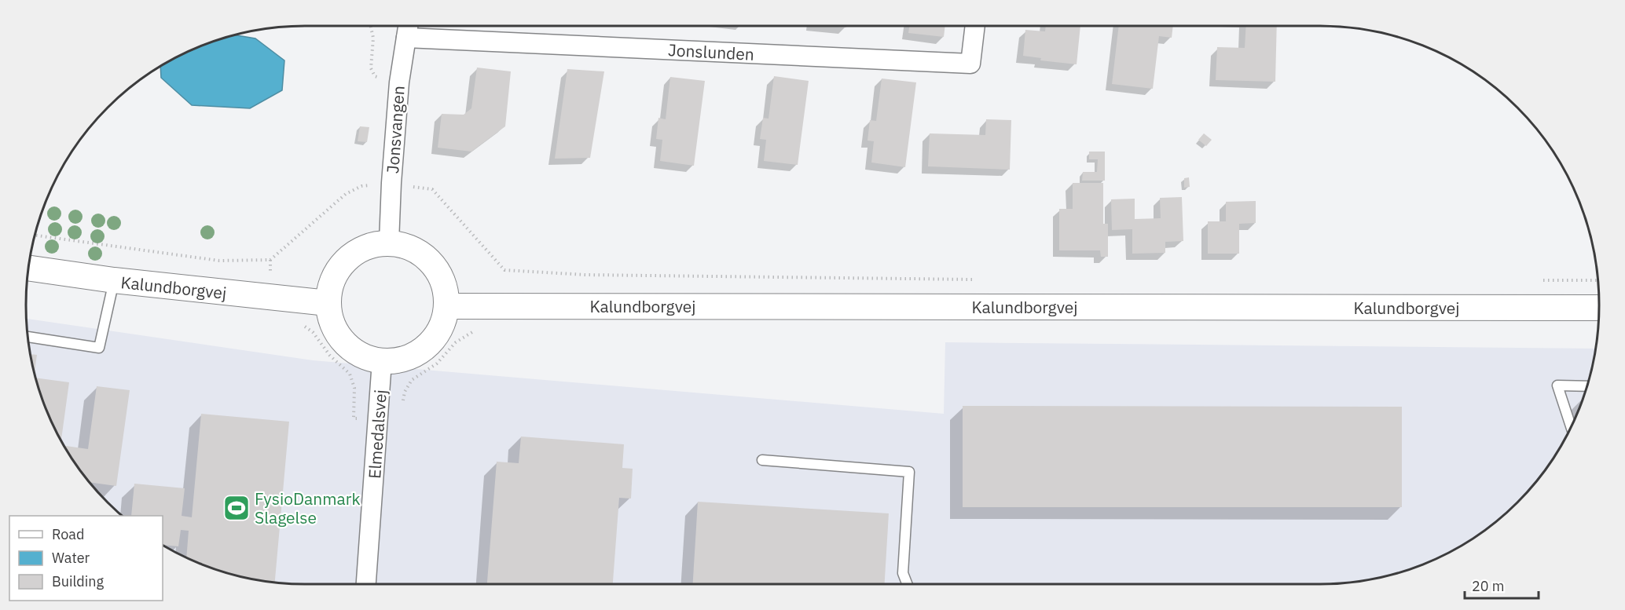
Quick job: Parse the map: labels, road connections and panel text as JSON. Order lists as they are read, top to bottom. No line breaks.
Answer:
{"streets":{"street":["Jonslunden","Jonsvangen","Kalundborgvej","Elmedalsvej"]},"crossings":[["Jonslunden","Jonsvangen"],["Jonsvangen","Kalundborgvej"],["Jonsvangen","Elmedalsvej"],["Kalundborgvej","Elmedalsvej"]],"places":{"sports":["FysioDanmark Slagelse"]},"legend":["Road","Water","Building"],"scale_bar":"20 m"}
